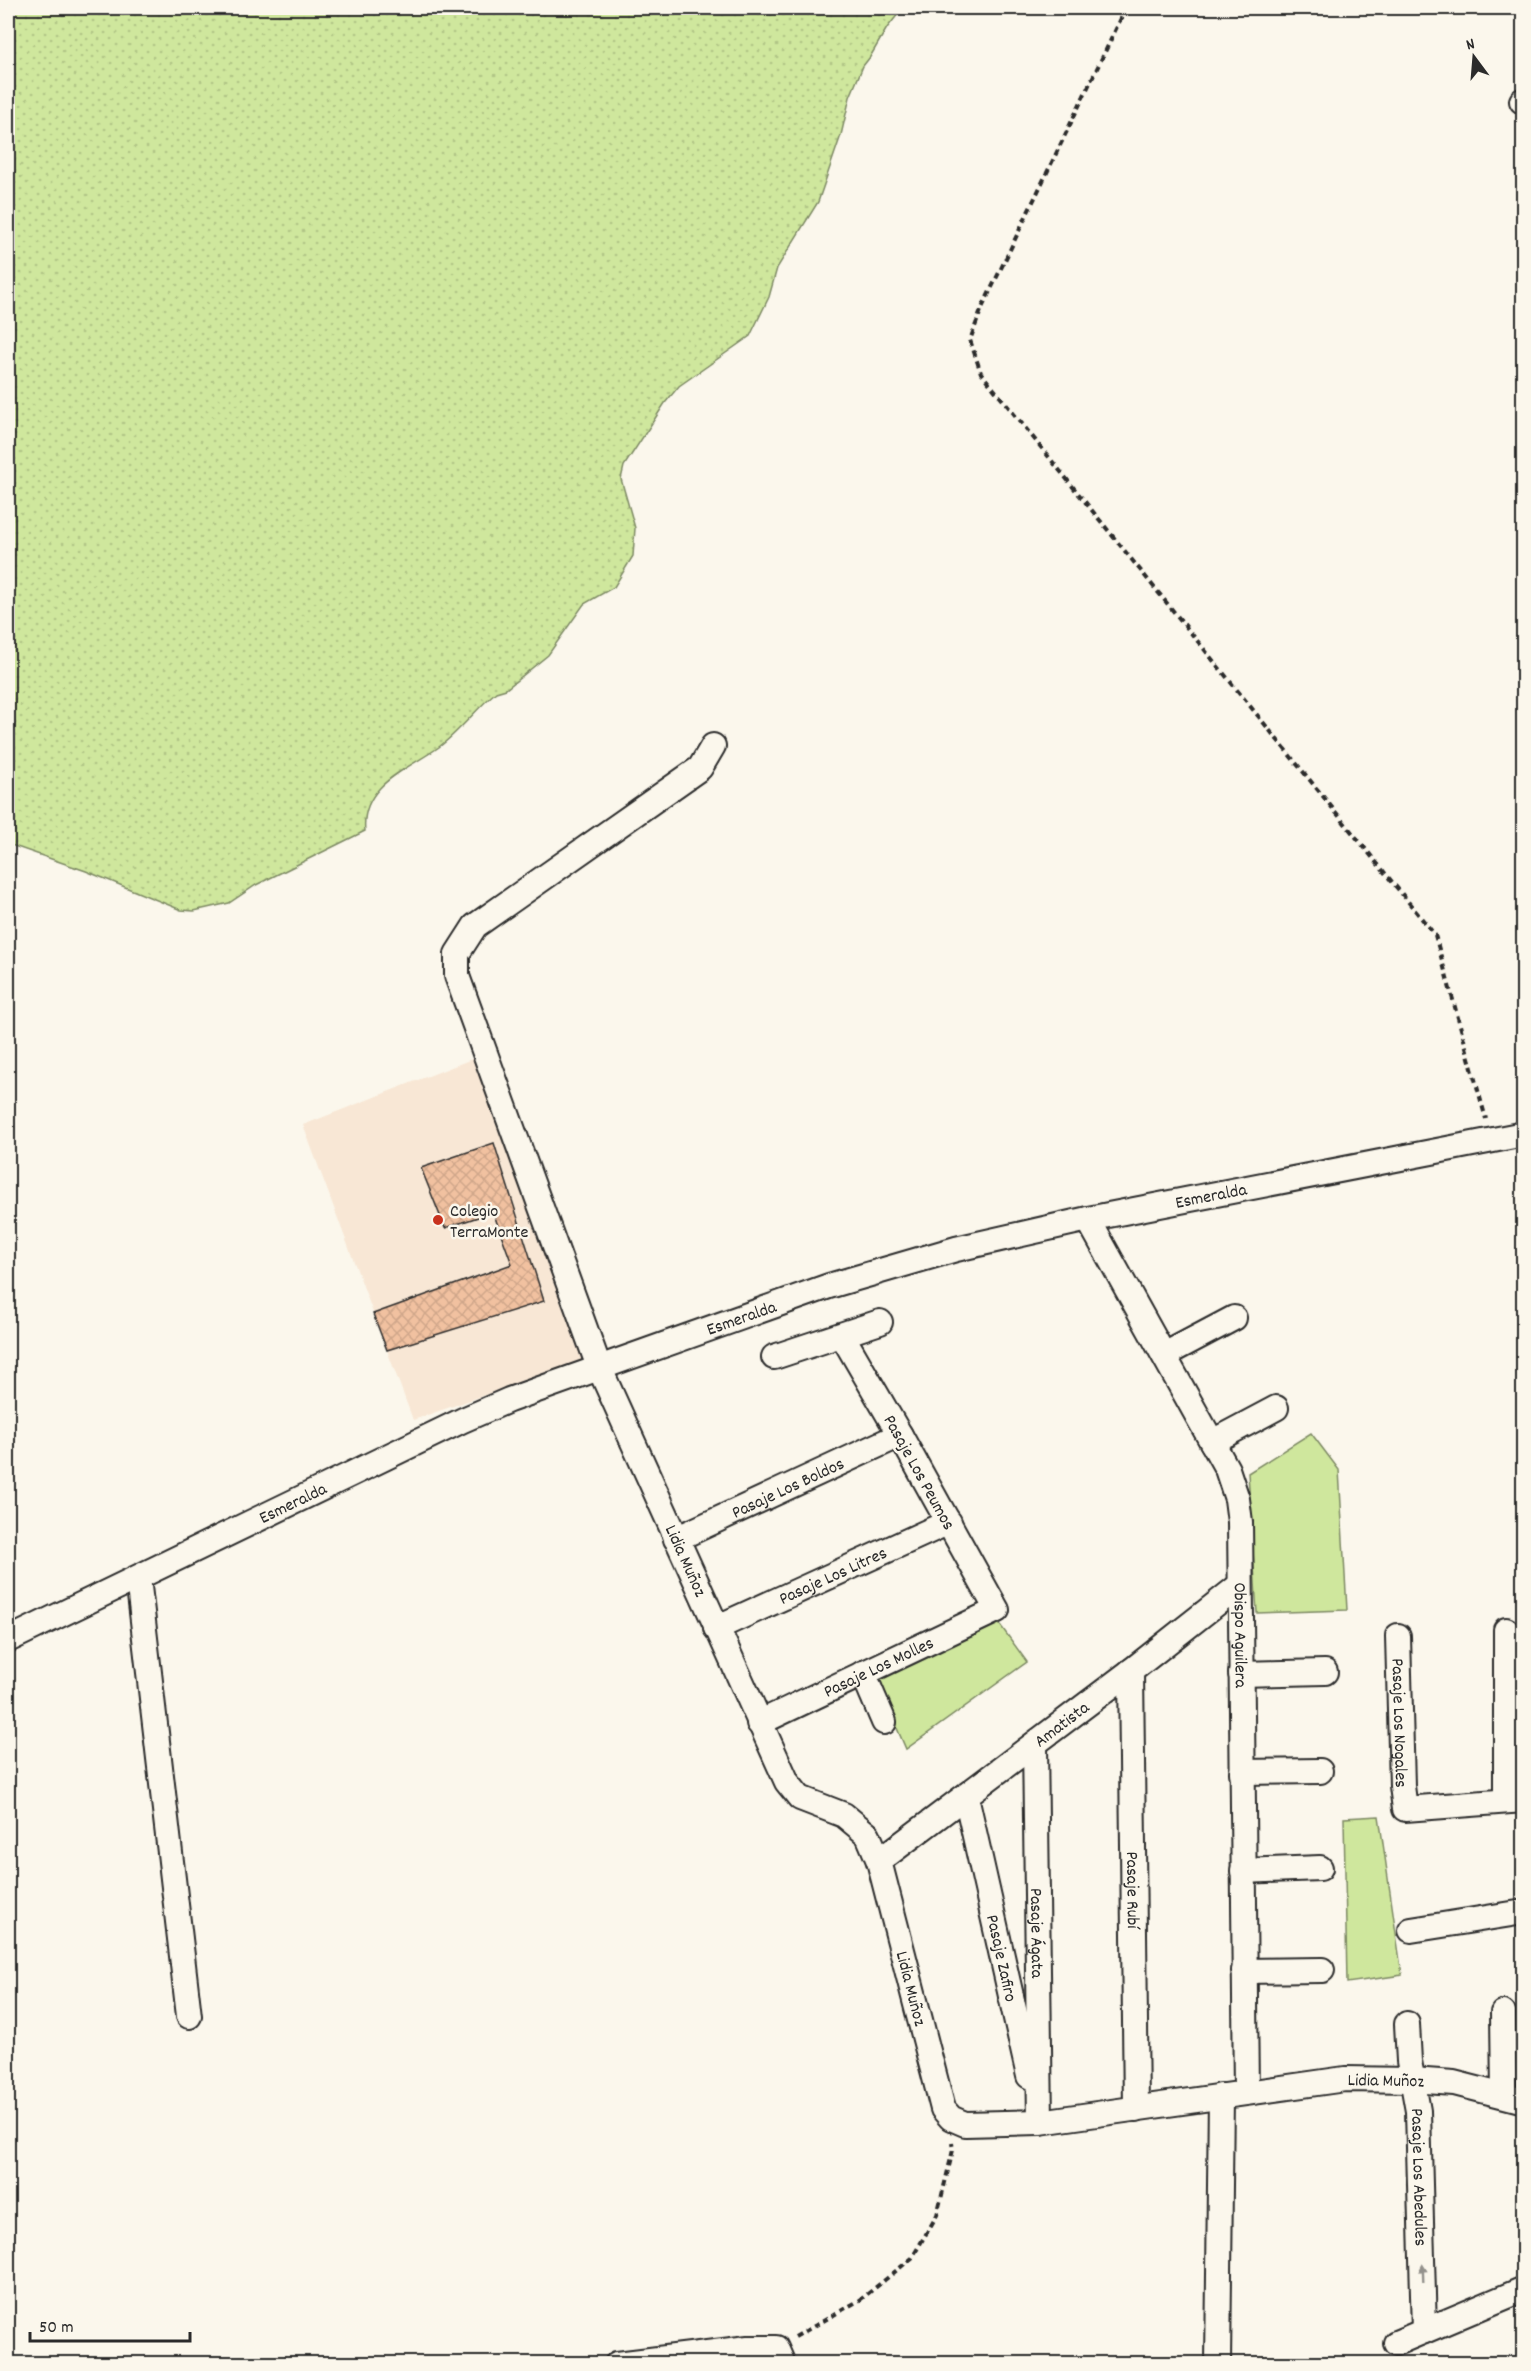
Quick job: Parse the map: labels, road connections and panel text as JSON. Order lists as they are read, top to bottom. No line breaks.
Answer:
{"streets":{"street":["Esmeralda","Pasaje Los Peumos","Pasaje Los Boldos","Lidia Muñoz","Pasaje Los Litres","Obispo Aguilera","Pasaje Los Molles","Pasaje Los Nogales","Amatista","Pasaje Rubí","Pasaje Ágata","Pasaje Zafiro","Pasaje Los Abedules"]},"crossings":[["Esmeralda","Lidia Muñoz"],["Esmeralda","Obispo Aguilera"],["Pasaje Los Peumos","Pasaje Los Boldos"],["Pasaje Los Peumos","Pasaje Los Litres"],["Pasaje Los Peumos","Pasaje Los Molles"],["Pasaje Los Boldos","Lidia Muñoz"],["Lidia Muñoz","Pasaje Los Litres"],["Lidia Muñoz","Obispo Aguilera"],["Lidia Muñoz","Pasaje Los Molles"],["Lidia Muñoz","Amatista"],["Lidia Muñoz","Pasaje Rubí"],["Lidia Muñoz","Pasaje Ágata"],["Lidia Muñoz","Pasaje Zafiro"],["Lidia Muñoz","Pasaje Los Abedules"],["Obispo Aguilera","Amatista"],["Amatista","Pasaje Rubí"],["Amatista","Pasaje Ágata"],["Amatista","Pasaje Zafiro"],["Pasaje Ágata","Pasaje Zafiro"]],"places":["Colegio TerraMonte"],"scale_bar":"50 m","north":"top"}
